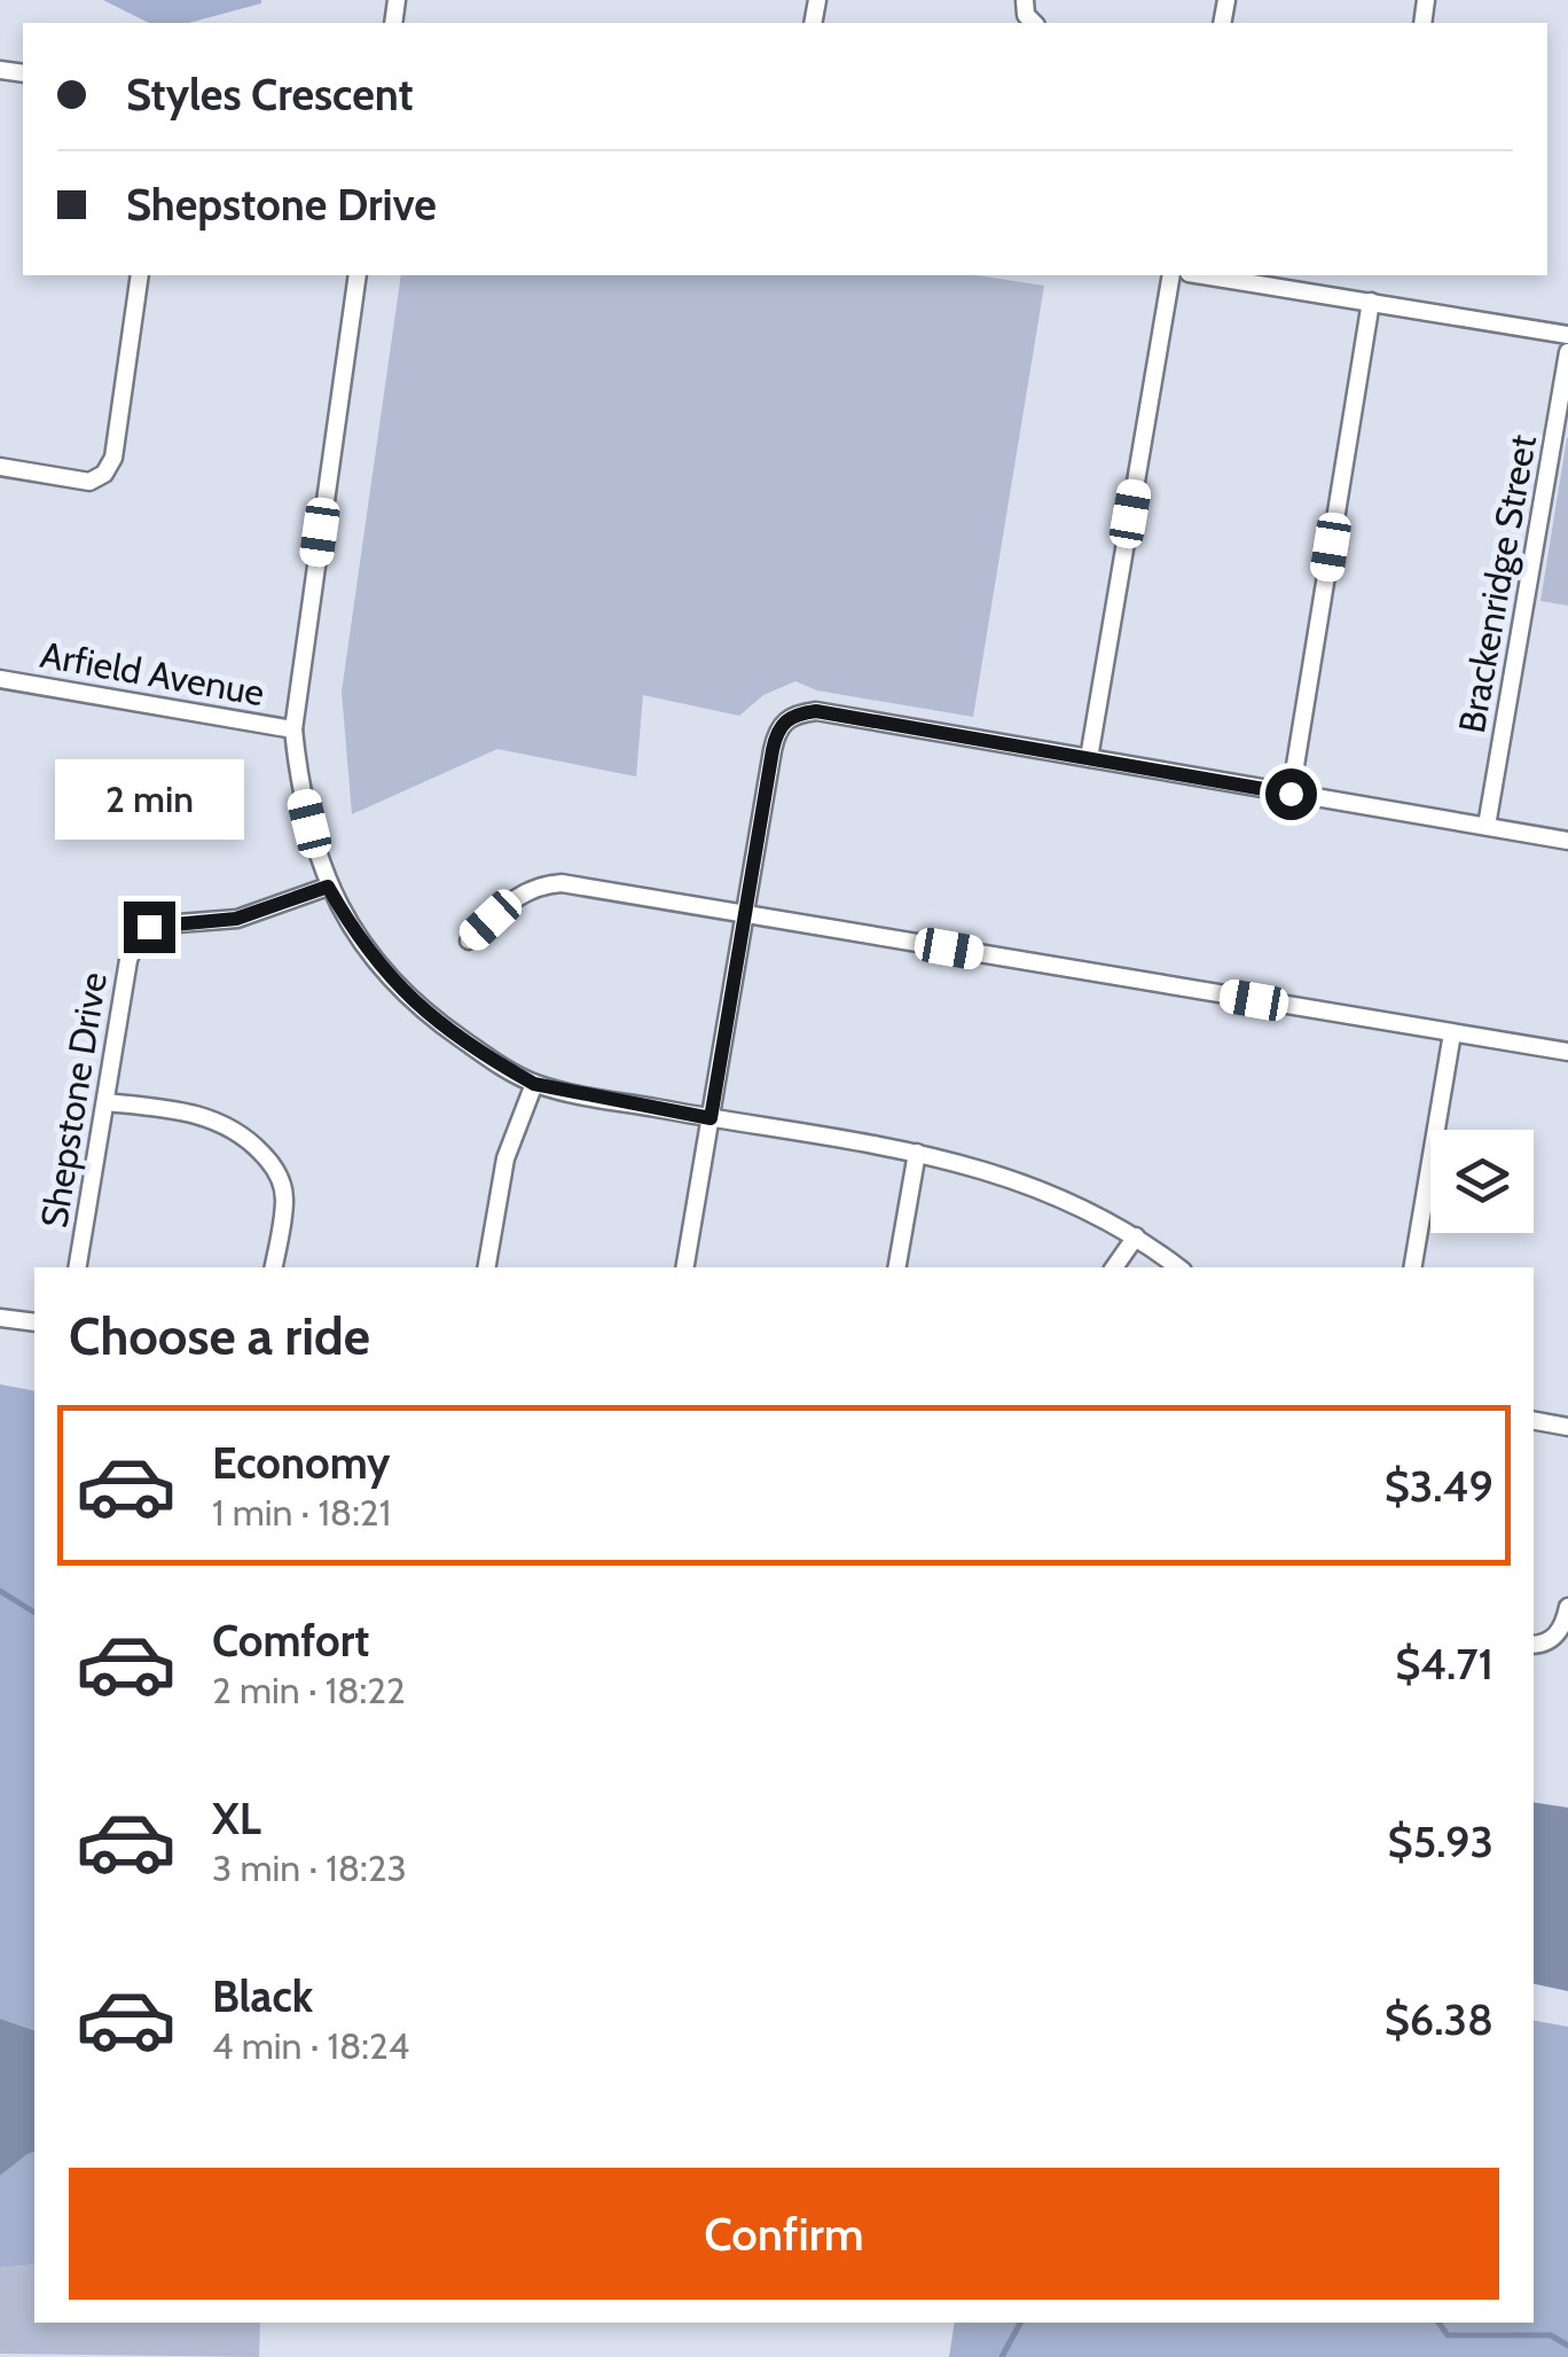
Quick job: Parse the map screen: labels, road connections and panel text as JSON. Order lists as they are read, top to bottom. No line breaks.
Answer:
{"streets":{"street":["Brackenridge Street","Arfield Avenue","Shepstone Drive"]},"page":{"banner":["Styles Crescent","Shepstone Drive"],"bubble":"2 min","heading":"Choose a ride","list":[{"name":"Economy","note":"1 min · 18:21","value":"$3.49"},{"name":"Comfort","note":"2 min · 18:22","value":"$4.71"},{"name":"XL","note":"3 min · 18:23","value":"$5.93"},{"name":"Black","note":"4 min · 18:24","value":"$6.38"}],"buttons":"Confirm"}}
